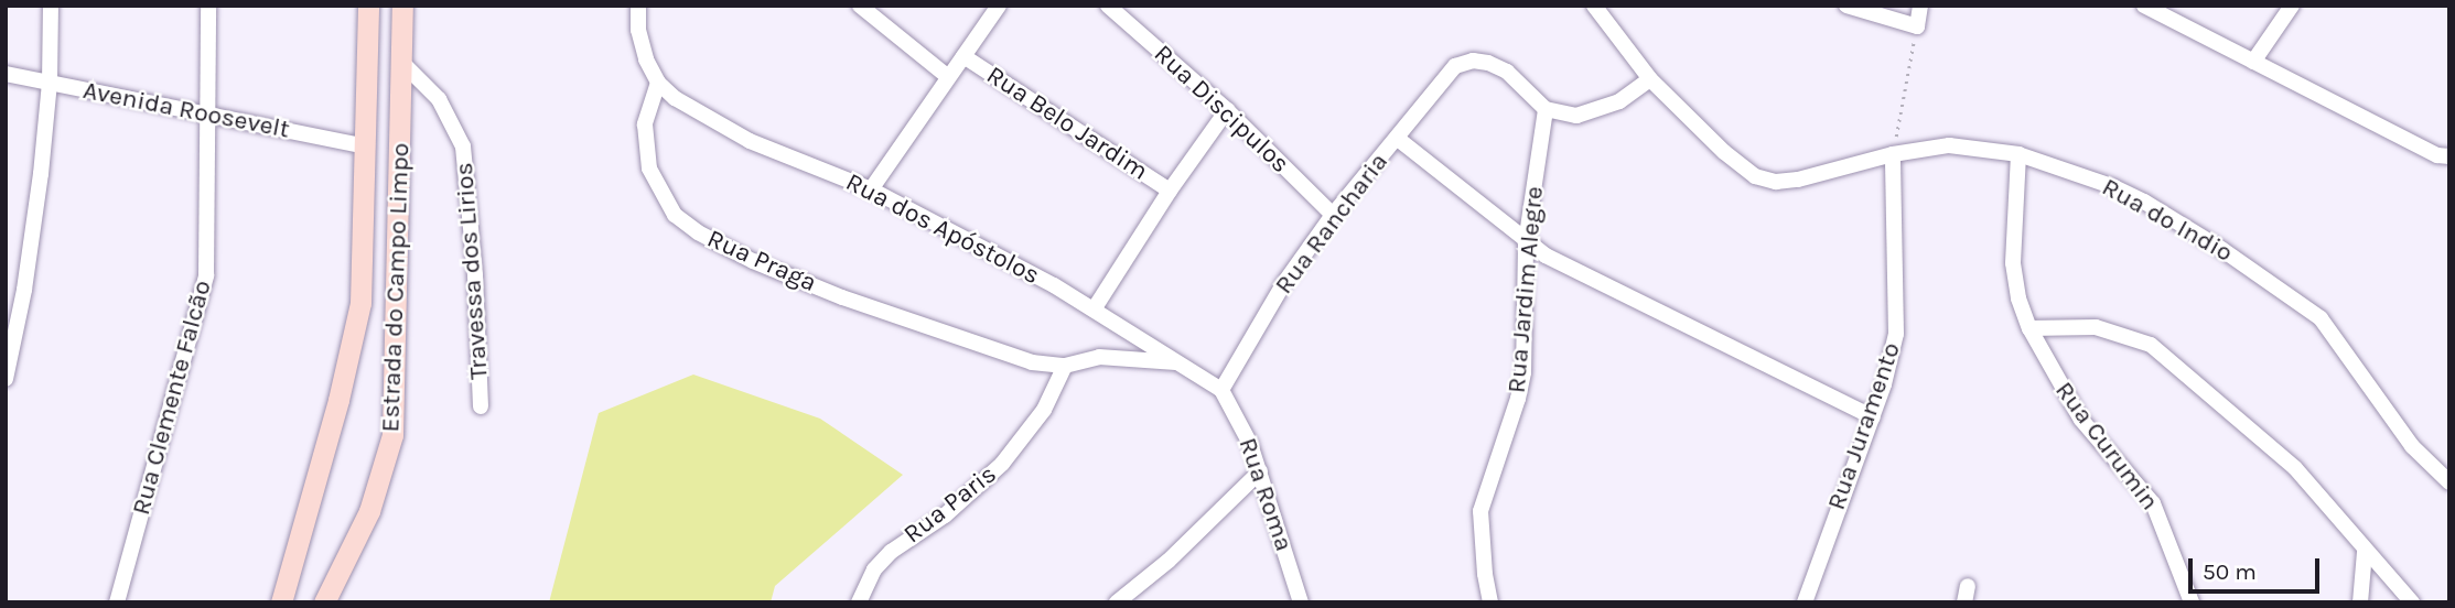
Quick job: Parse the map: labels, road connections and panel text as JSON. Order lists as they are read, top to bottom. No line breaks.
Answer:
{"streets":{"street":["Rua Discipulos","Avenida Roosevelt","Rua Belo Jardim","Rua do Indio","Rua Rancharia","Rua dos Apóstolos","Rua Praga","Travessa dos Lirios","Estrada do Campo Limpo","Rua Jardim Alegre","Rua Clemente Falcão","Rua Juramento","Rua Curumin","Rua Roma","Rua Paris"]},"crossings":[["Rua Discipulos","Rua Rancharia"],["Avenida Roosevelt","Estrada do Campo Limpo"],["Avenida Roosevelt","Rua Clemente Falcão"],["Rua do Indio","Rua Juramento"],["Rua do Indio","Rua Curumin"],["Rua Rancharia","Rua dos Apóstolos"],["Rua Rancharia","Rua Jardim Alegre"],["Rua Rancharia","Rua Roma"],["Rua dos Apóstolos","Rua Praga"],["Rua dos Apóstolos","Rua Roma"],["Rua Praga","Rua Paris"],["Travessa dos Lirios","Estrada do Campo Limpo"]],"scale_bar":"50 m"}
